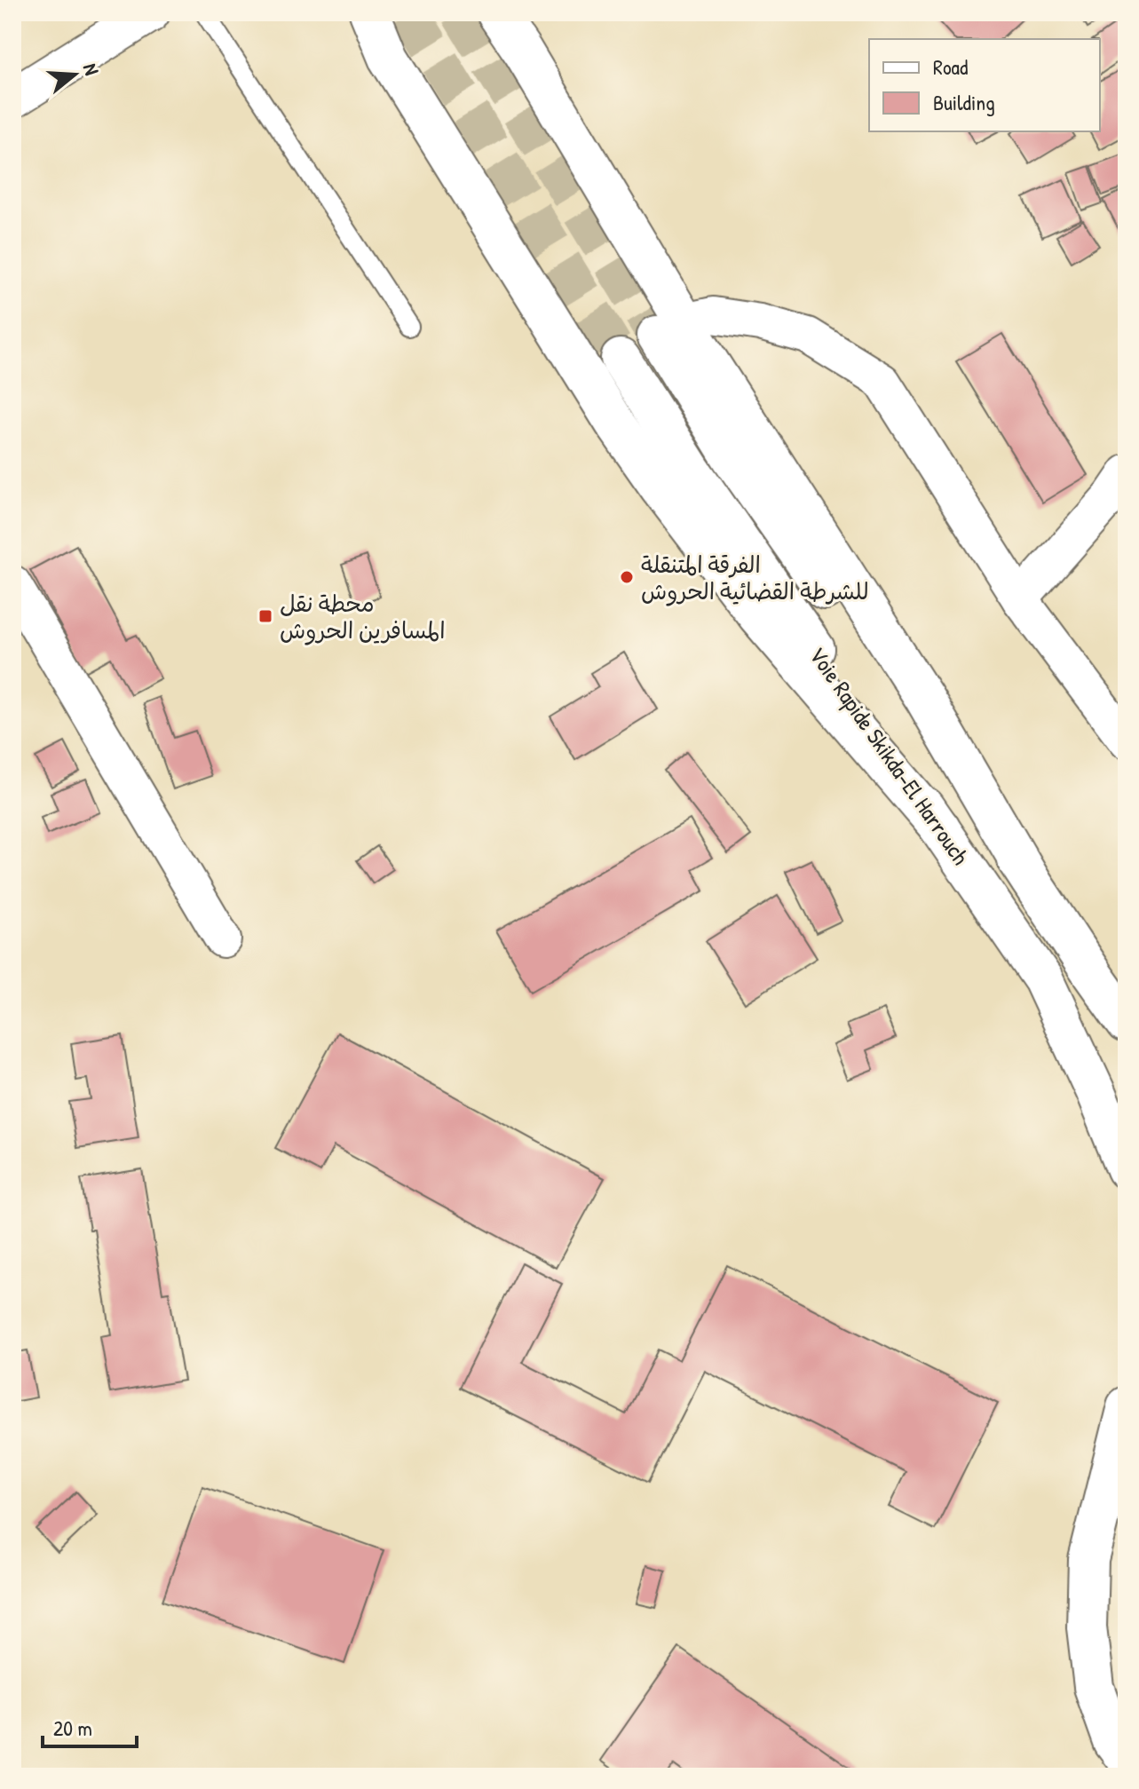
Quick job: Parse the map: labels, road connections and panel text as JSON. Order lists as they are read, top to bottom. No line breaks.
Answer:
{"streets":{"main road":["Voie Rapide Skikda-El Harrouch"]},"places":{"other":["الفرقة المتنقلة للشرطة القضائية الحروش"],"transit":["محطة نقل المسافرين الحروش"]},"legend":["Road","Building"],"scale_bar":"20 m","north":"right"}
